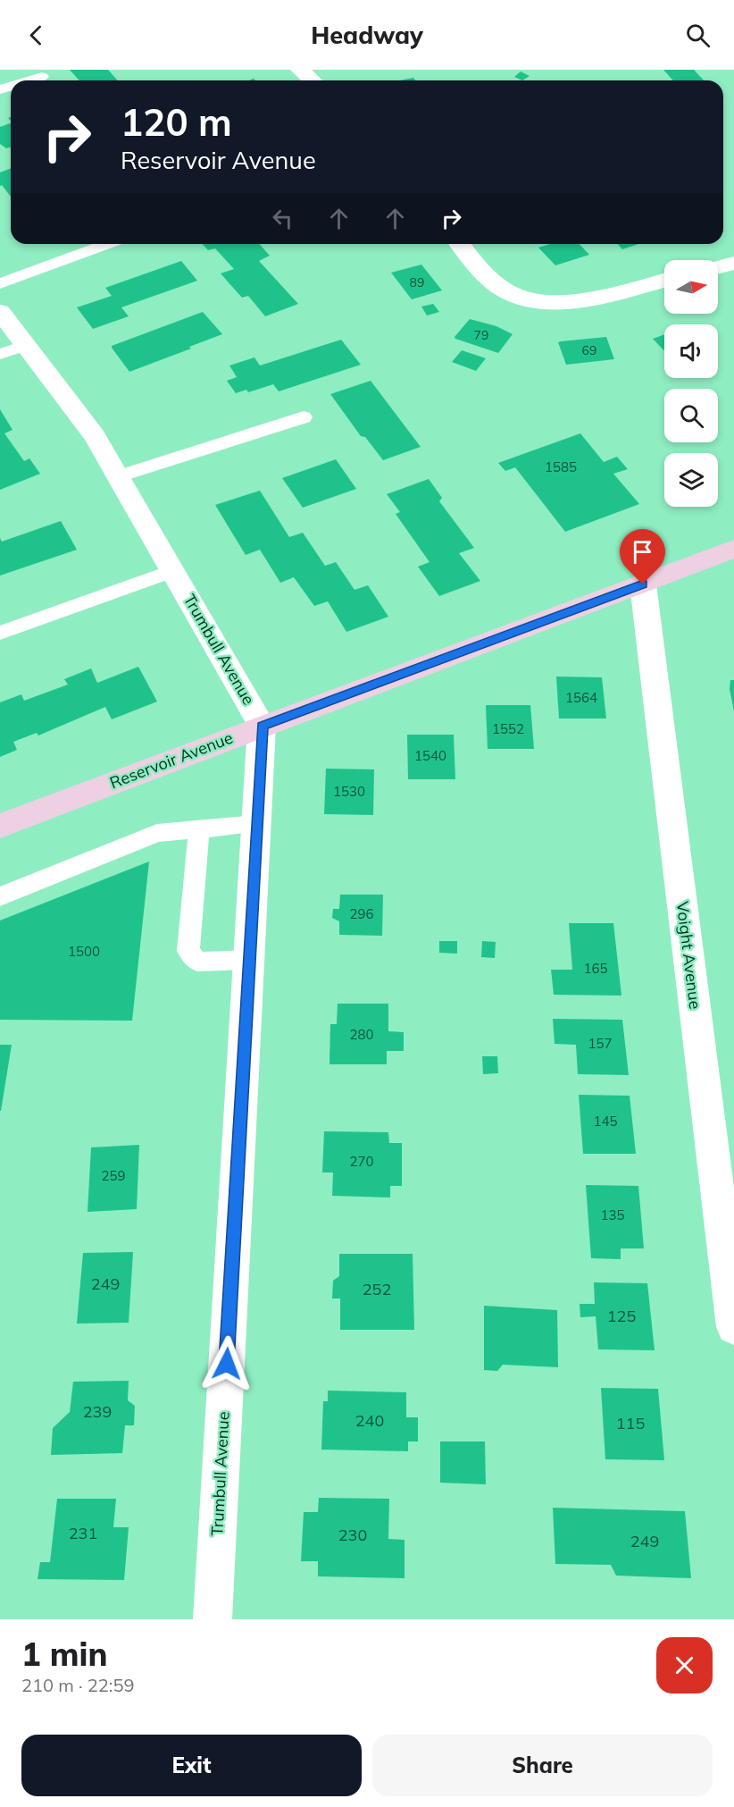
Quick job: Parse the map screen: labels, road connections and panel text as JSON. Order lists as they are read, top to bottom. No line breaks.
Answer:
{"streets":{"main road":["Reservoir Avenue"],"street":["Trumbull Avenue","Voight Avenue"]},"crossings":[["Trumbull Avenue","Reservoir Avenue"],["Reservoir Avenue","Voight Avenue"]],"house_numbers":["89","79","69","1585","1564","1552","1540","1530","296","1500","165","280","157","145","270","259","135","249","252","125","239","240","115","231","230","249"],"north":"right","page":{"header":"Headway","turn":["120 m","Reservoir Avenue"],"heading":["1 min","210 m · 22:59"],"buttons":["Exit","Share"]}}
